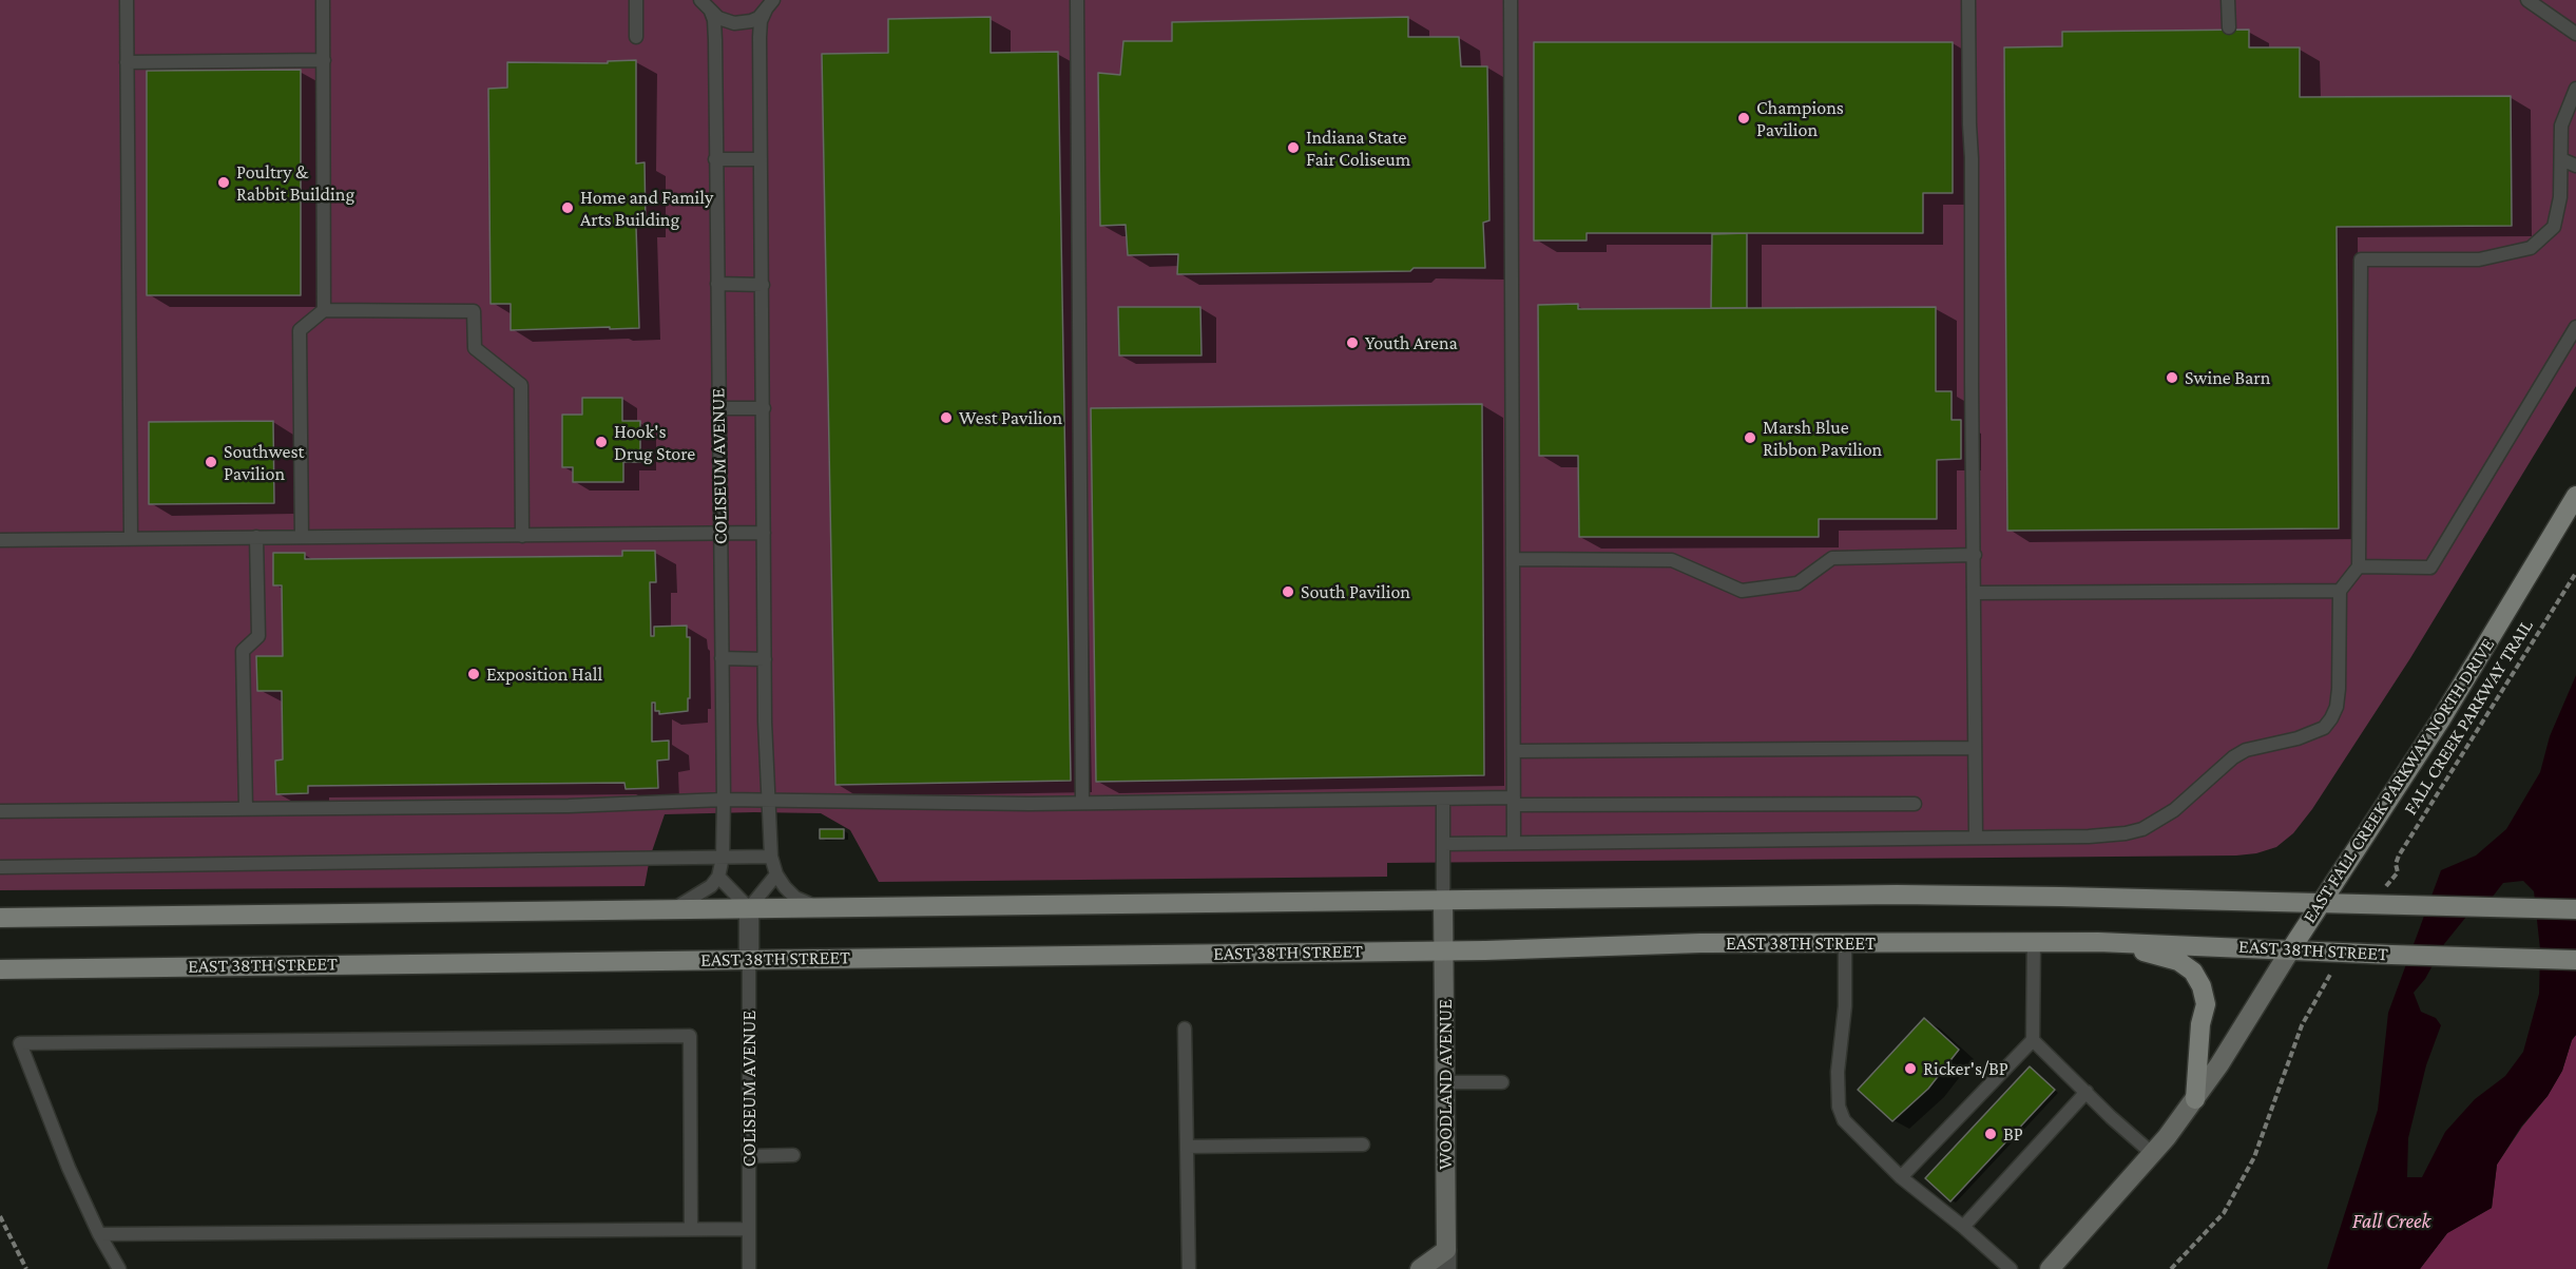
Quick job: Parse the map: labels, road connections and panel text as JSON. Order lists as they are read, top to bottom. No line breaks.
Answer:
{"streets":{"main road":["EAST FALL CREEK PARKWAY NORTH DRIVE","EAST 38TH STREET","WOODLAND AVENUE"],"street":["COLISEUM AVENUE"],"path":["FALL CREEK PARKWAY TRAIL"]},"crossings":[["COLISEUM AVENUE","EAST 38TH STREET"],["EAST FALL CREEK PARKWAY NORTH DRIVE","EAST 38TH STREET"],["EAST 38TH STREET","WOODLAND AVENUE"]],"water":["Fall Creek"],"places":["Champions Pavilion","Indiana State Fair Coliseum","Poultry & Rabbit Building","Home and Family Arts Building","Youth Arena","Swine Barn","West Pavilion","Marsh Blue Ribbon Pavilion","Hook's Drug Store","Southwest Pavilion","South Pavilion","Exposition Hall","Ricker's/BP","BP"]}
